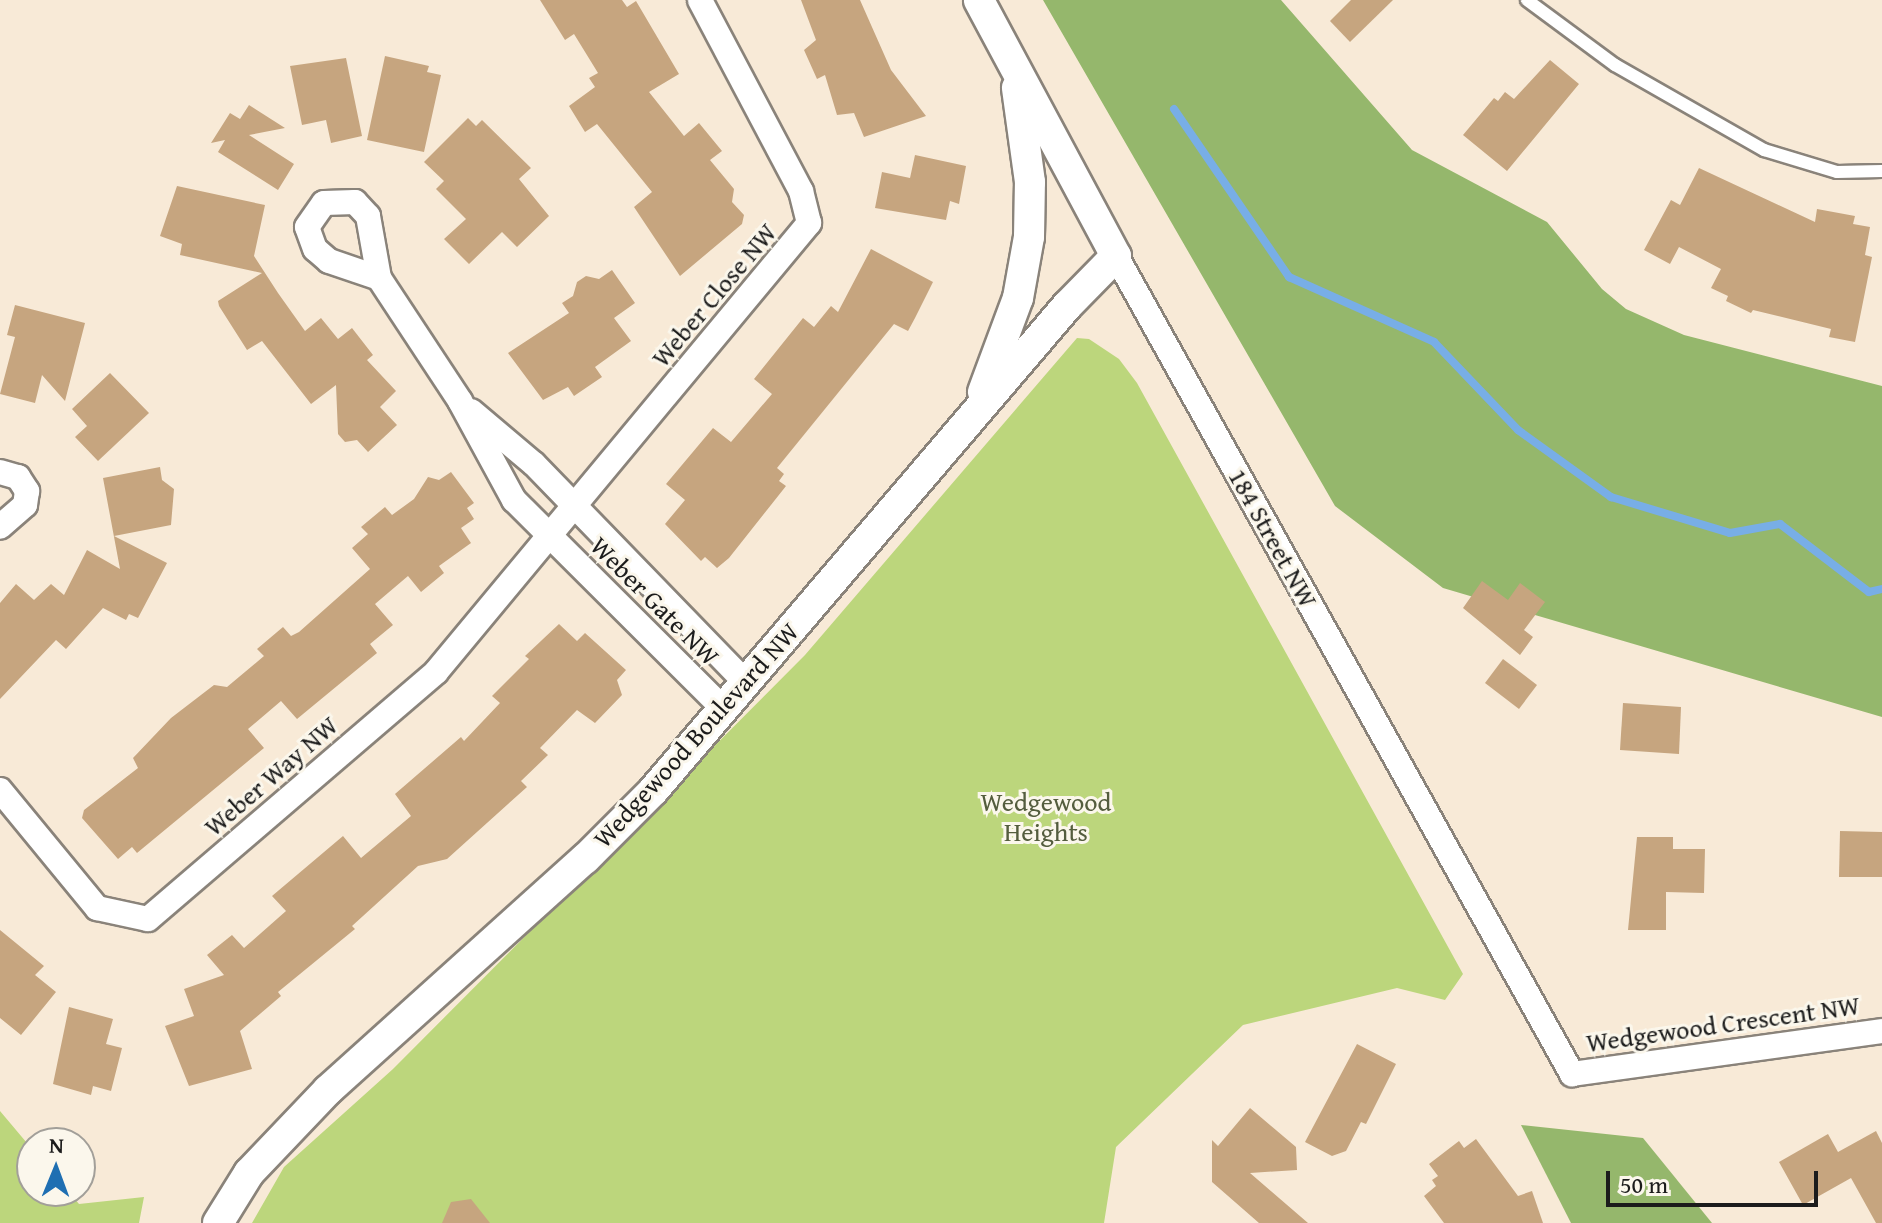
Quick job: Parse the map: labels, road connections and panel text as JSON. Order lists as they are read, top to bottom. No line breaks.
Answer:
{"streets":{"street":["Weber Close NW","184 Street NW","Weber Gate NW","Wedgewood Boulevard NW","Weber Way NW","Wedgewood Crescent NW"]},"crossings":[["Weber Close NW","Weber Gate NW"],["Weber Close NW","Weber Way NW"],["184 Street NW","Wedgewood Boulevard NW"],["184 Street NW","Wedgewood Crescent NW"],["Weber Gate NW","Wedgewood Boulevard NW"],["Weber Gate NW","Weber Way NW"]],"parks":["Wedgewood Heights"],"scale_bar":"50 m","north":"top"}
